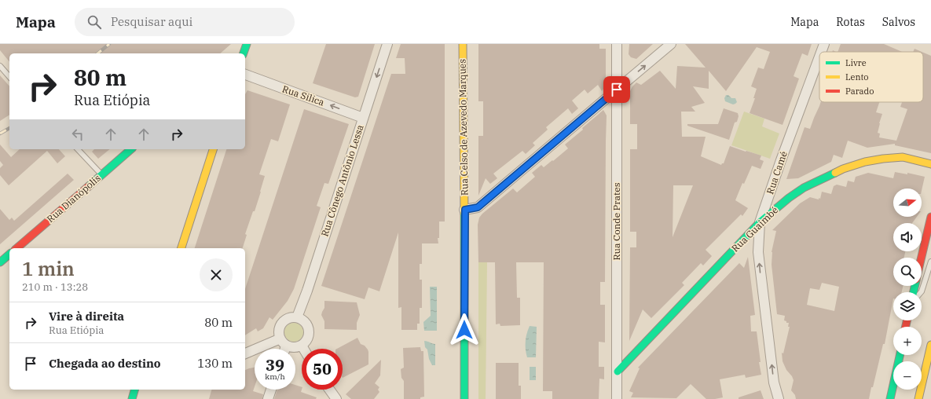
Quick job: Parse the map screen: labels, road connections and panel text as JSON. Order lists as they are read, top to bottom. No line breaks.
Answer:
{"streets":{"street":["Rua Silica","Rua Celso de Azevedo Marques","Rua Camé","Rua Cônego Antônio Lessa","Rua Dianópolis","Rua Conde Prates","Rua Guaimbé"]},"crossings":[["Rua Silica","Rua Cônego Antônio Lessa"],["Rua Camé","Rua Guaimbé"],["Rua Conde Prates","Rua Guaimbé"]],"one_way":["Rua Silica","Rua Camé"],"legend":["Livre","Lento","Parado"],"north":"right","page":{"header":"Mapa","search":"Pesquisar aqui","nav":["Mapa","Rotas","Salvos"],"turn":["80 m","Rua Etiópia"],"map_buttons":["+","−"],"heading":["1 min","210 m · 13:28"],"list":[{"name":"Vire à direita","note":"Rua Etiópia","value":"80 m"},{"name":"Chegada ao destino","value":"130 m"}],"speed":"39 km/h","limit":"50"}}
